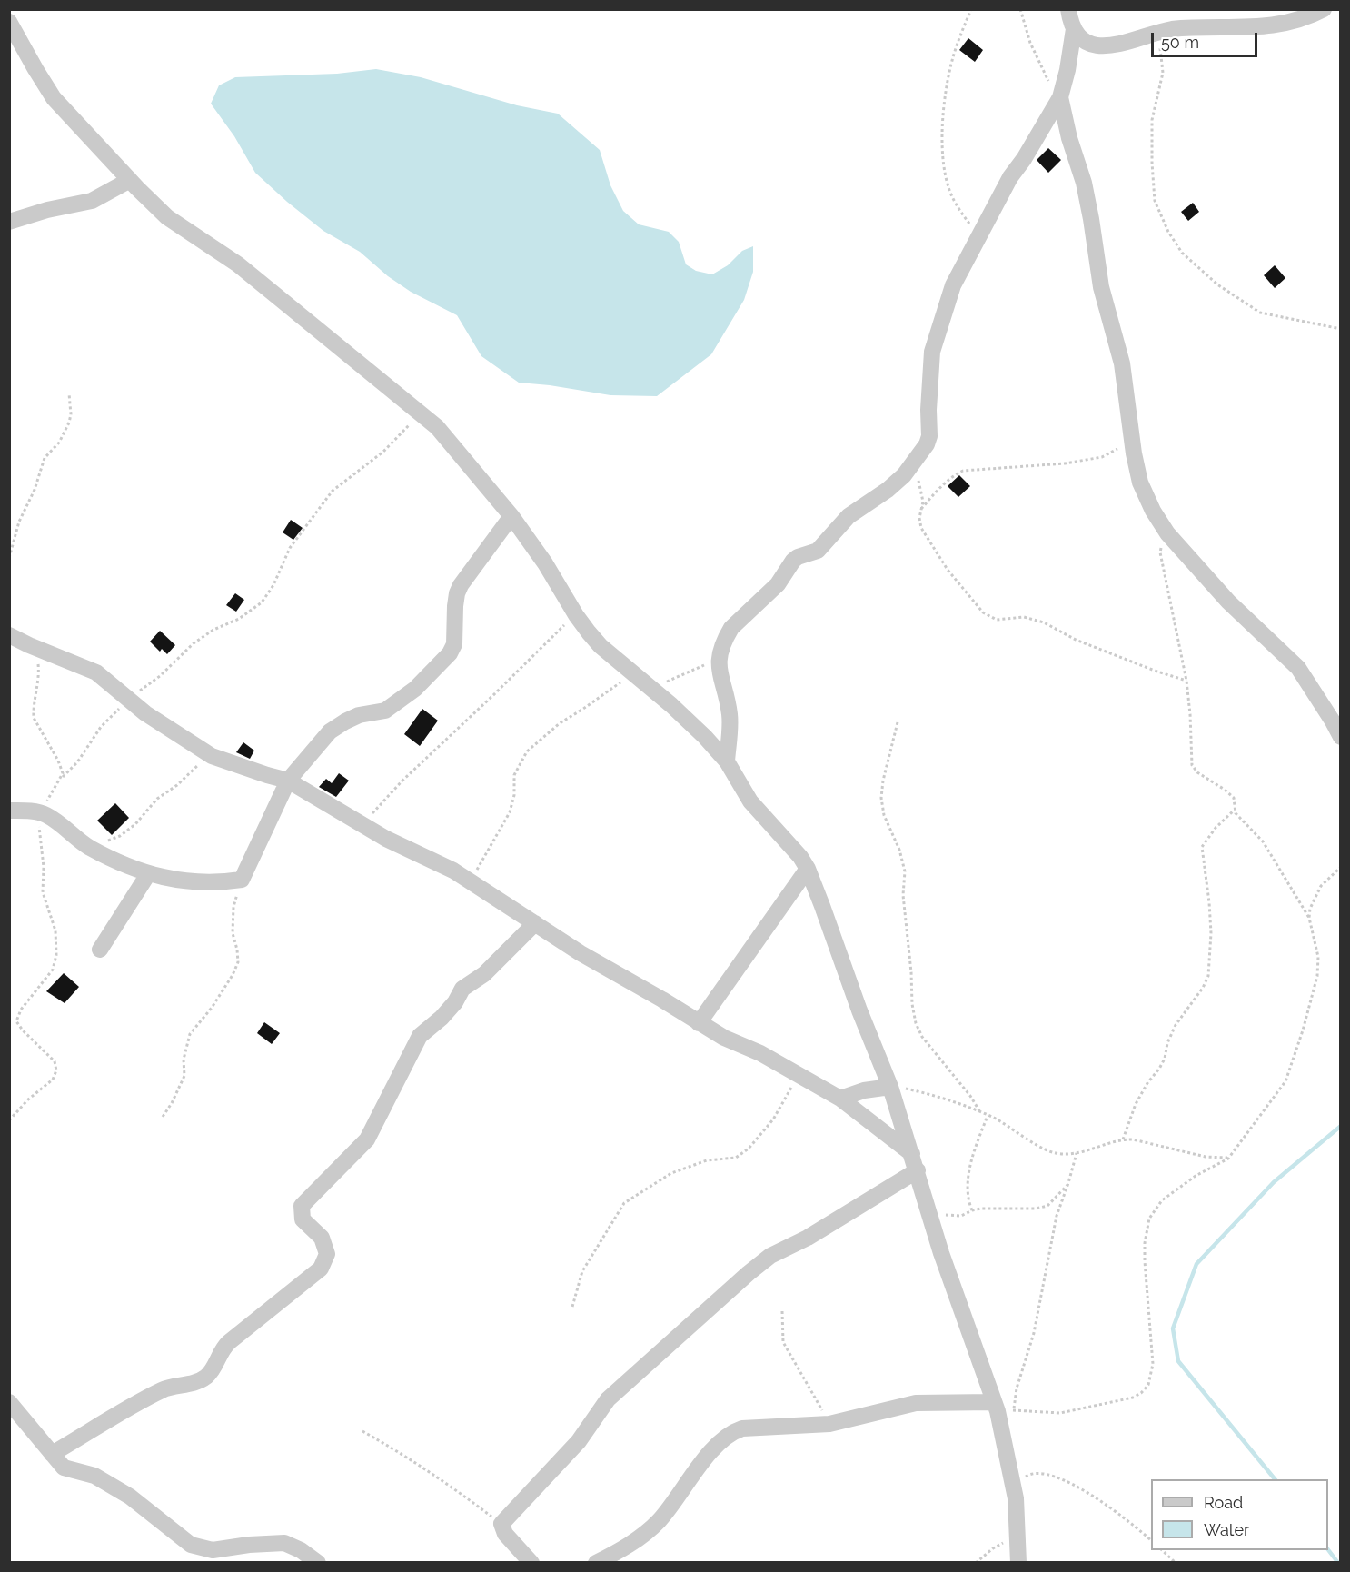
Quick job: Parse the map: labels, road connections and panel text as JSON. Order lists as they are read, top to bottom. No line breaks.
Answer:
{"legend":["Road","Water"],"scale_bar":"50 m"}
